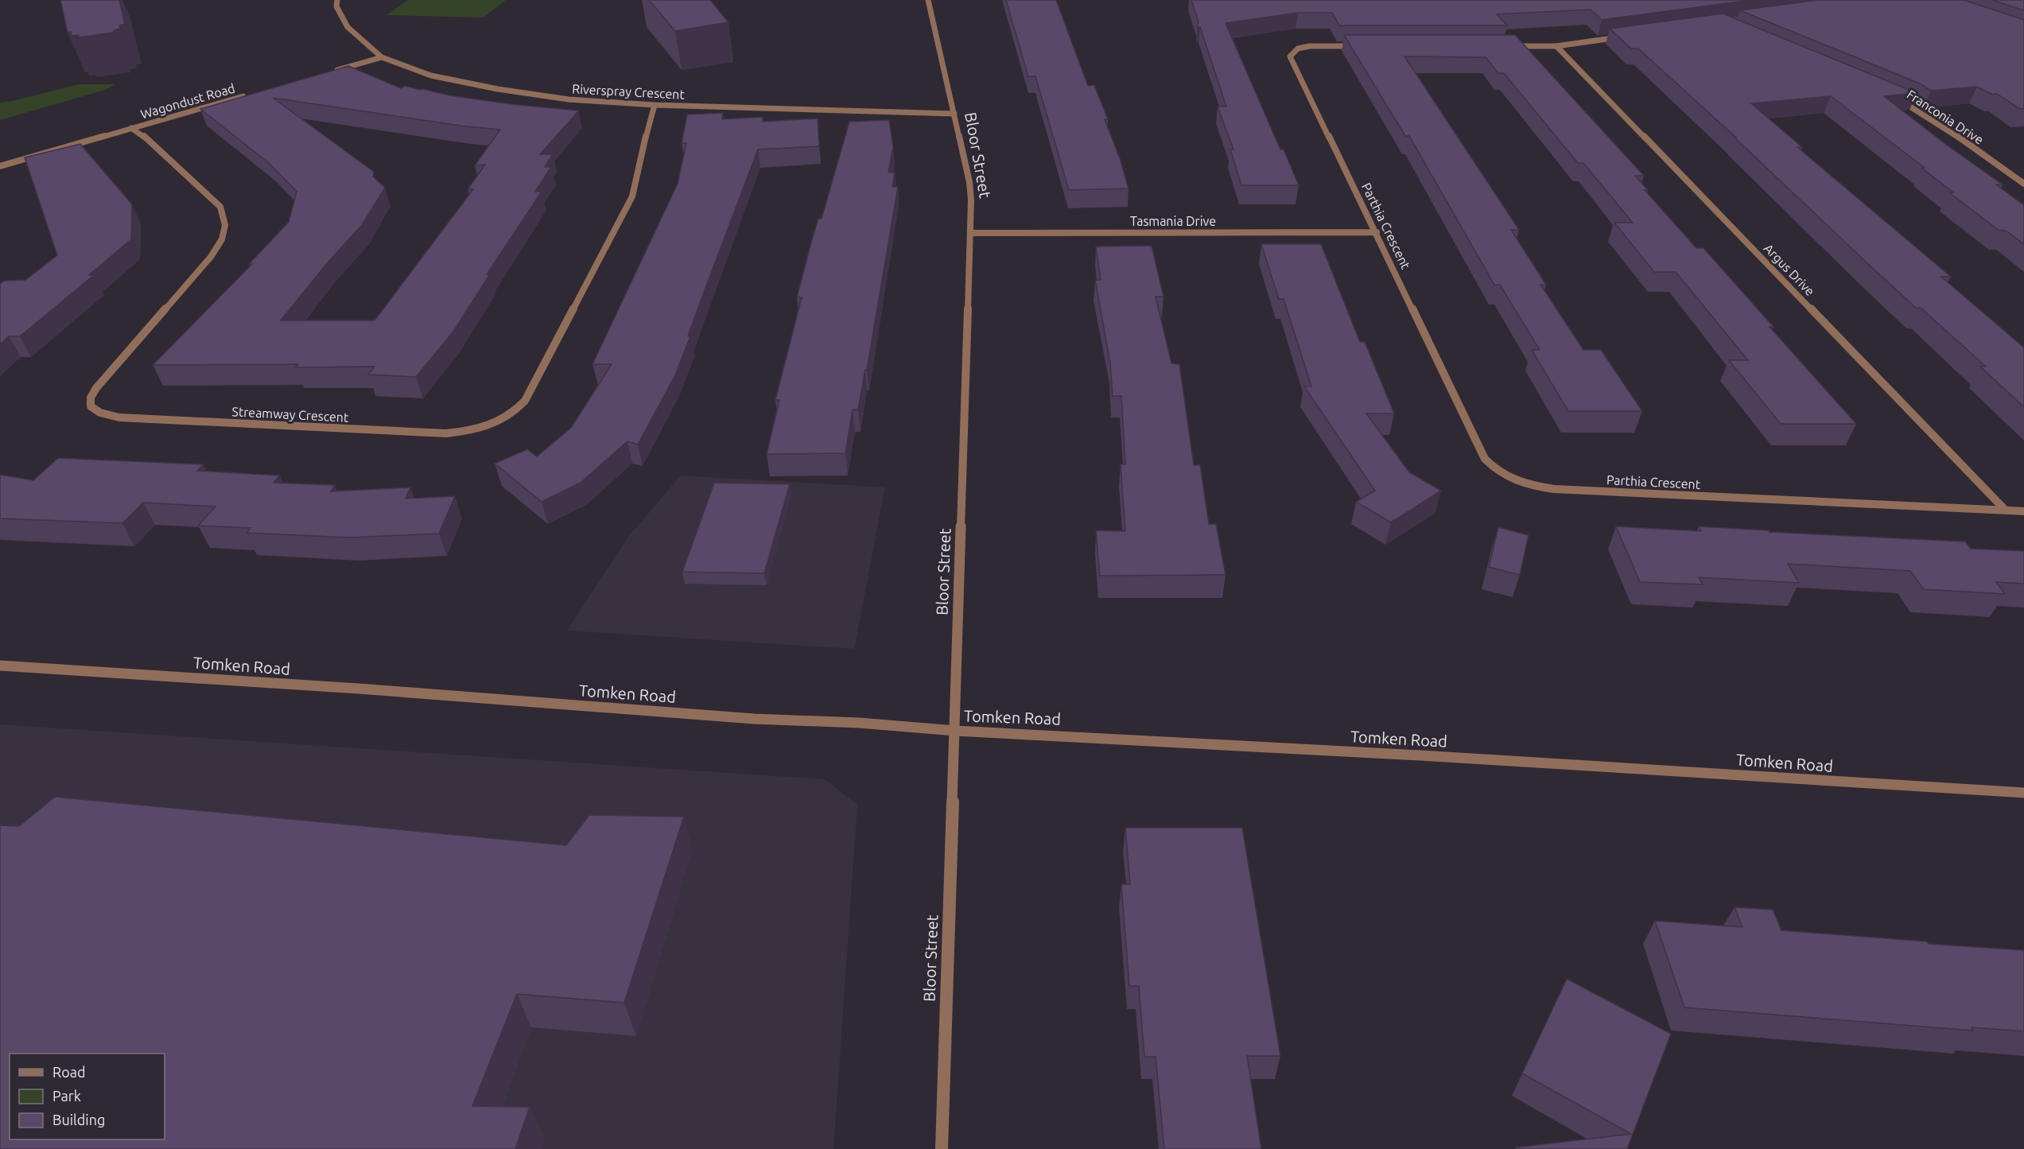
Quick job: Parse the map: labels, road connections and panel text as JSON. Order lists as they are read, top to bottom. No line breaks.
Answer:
{"streets":{"street":["Riverspray Crescent","Wagondust Road","Franconia Drive","Bloor Street","Tasmania Drive","Parthia Crescent","Argus Drive","Streamway Crescent","Tomken Road"]},"crossings":[["Riverspray Crescent","Bloor Street"],["Riverspray Crescent","Streamway Crescent"],["Wagondust Road","Streamway Crescent"],["Bloor Street","Tasmania Drive"],["Bloor Street","Tomken Road"],["Tasmania Drive","Parthia Crescent"],["Parthia Crescent","Argus Drive"]],"legend":["Road","Park","Building"]}
